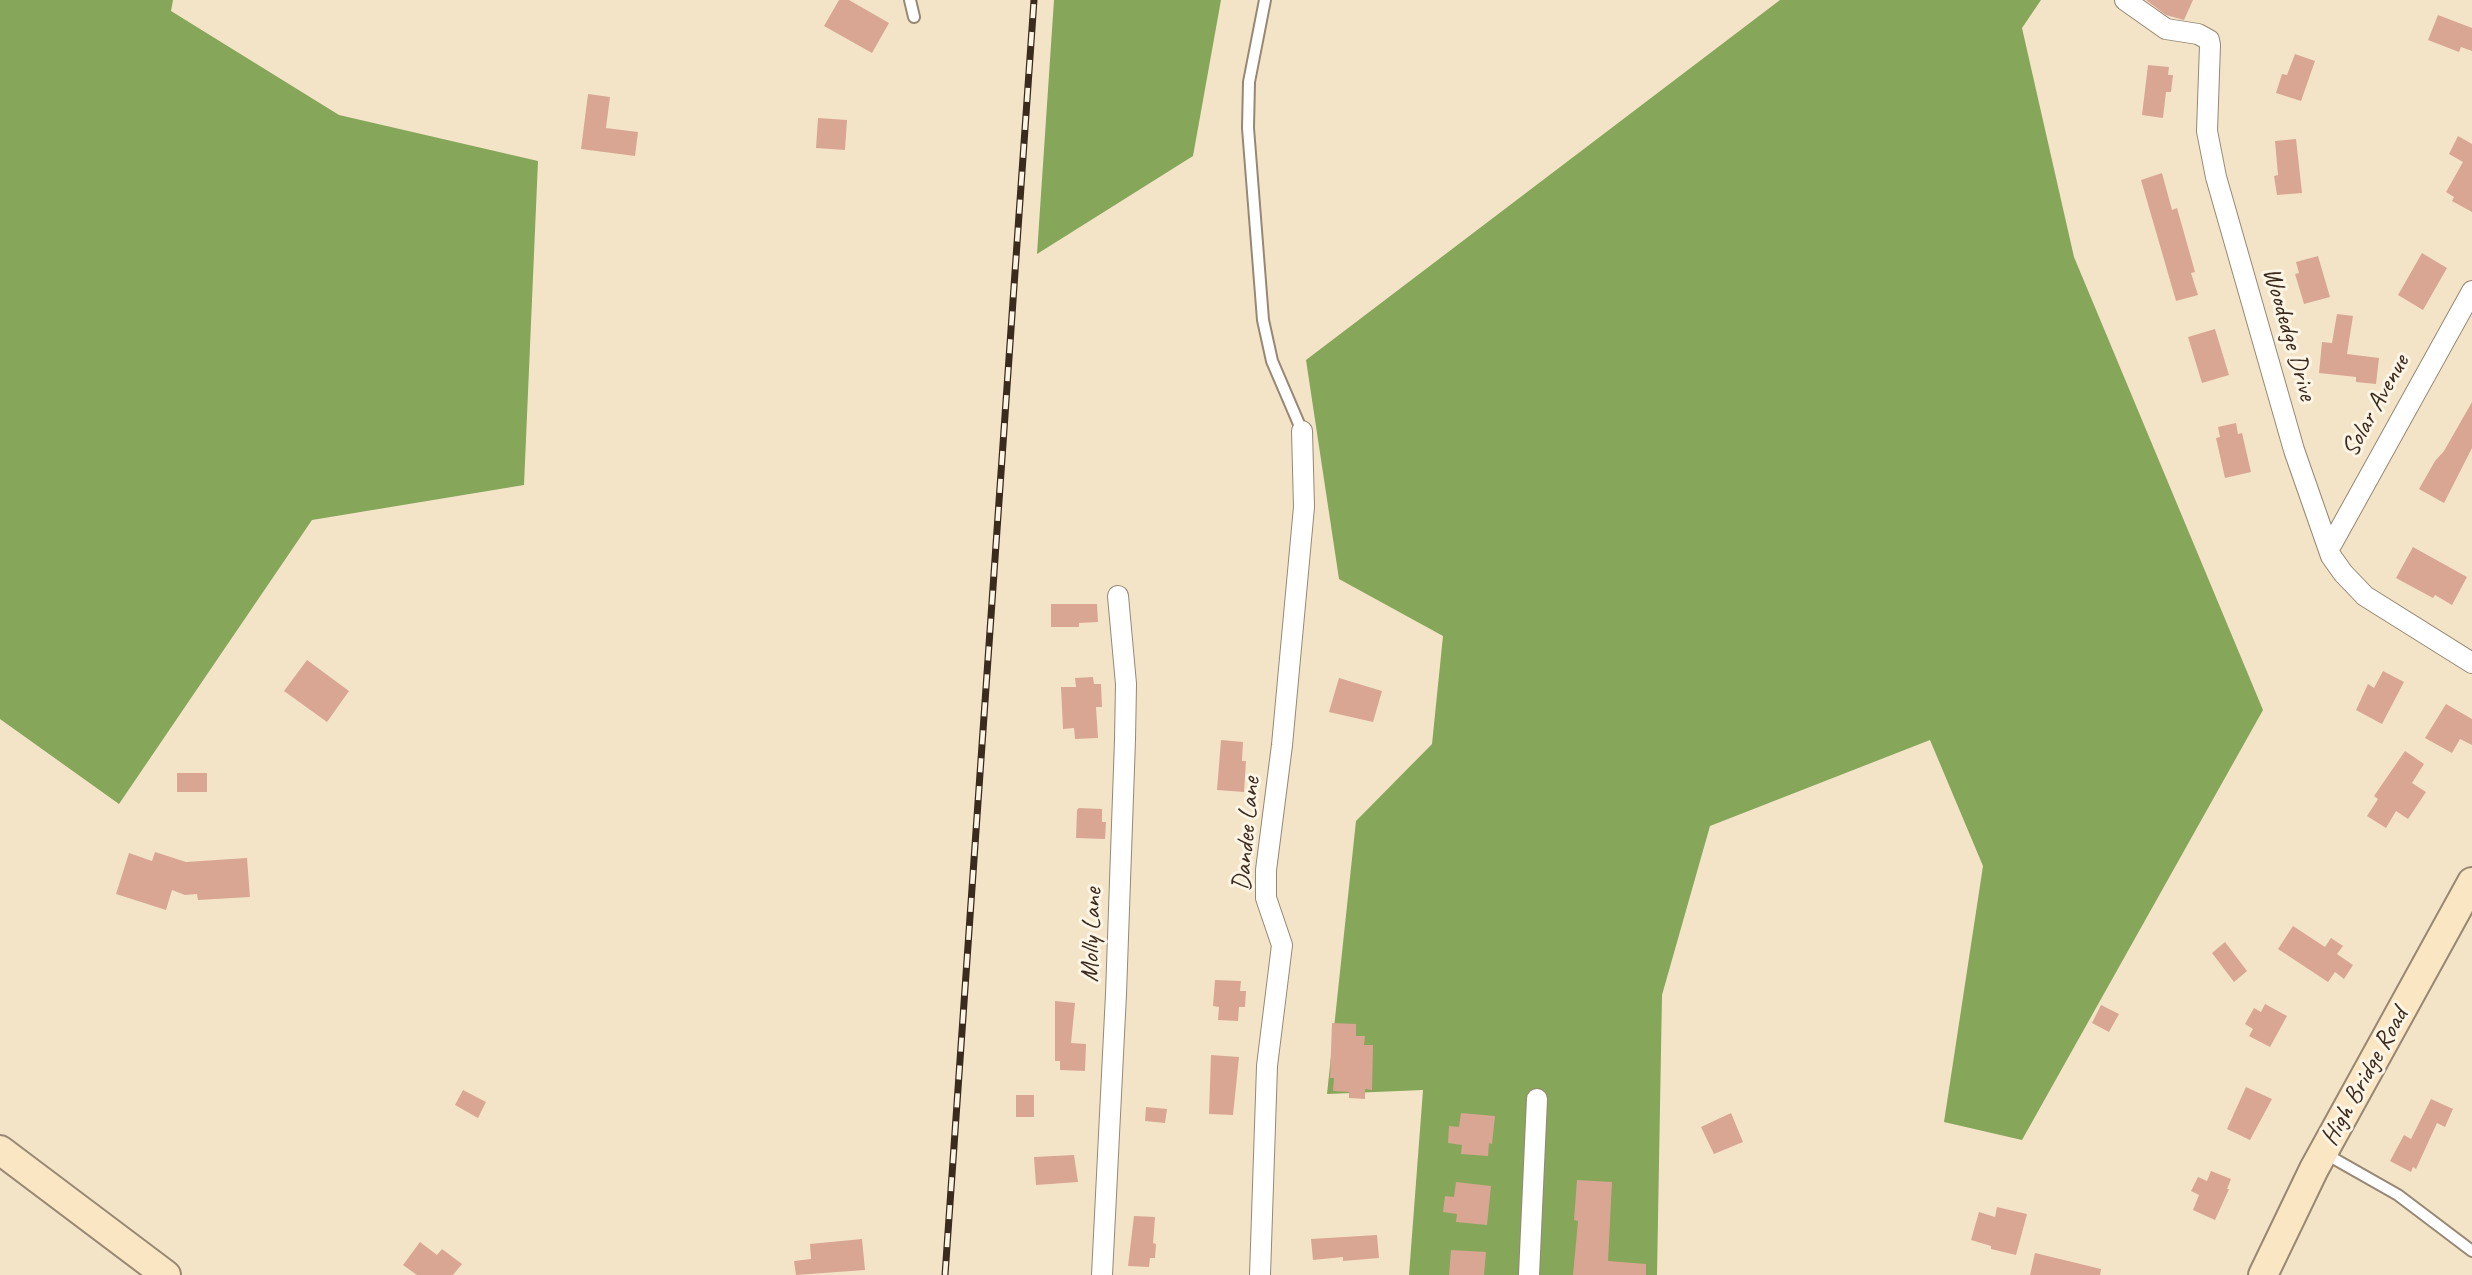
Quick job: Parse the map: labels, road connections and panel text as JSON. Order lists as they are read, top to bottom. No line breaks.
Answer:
{"streets":{"street":["Woodedge Drive","Solar Avenue","Dandee Lane","Molly Lane","High Bridge Road"]},"crossings":[["Woodedge Drive","Solar Avenue"]]}
